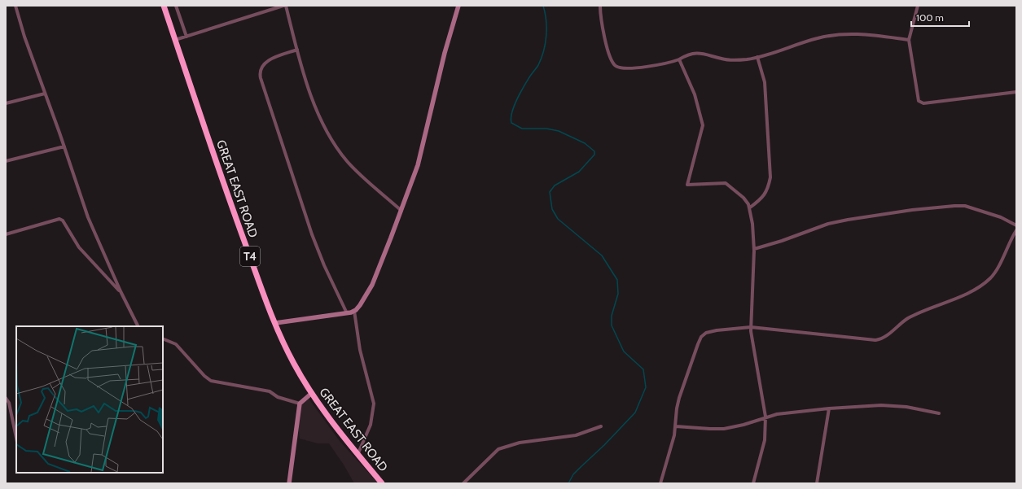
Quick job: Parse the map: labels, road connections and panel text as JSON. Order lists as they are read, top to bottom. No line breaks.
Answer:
{"streets":{"highway":["GREAT EAST ROAD","T4"]},"scale_bar":"100 m"}
